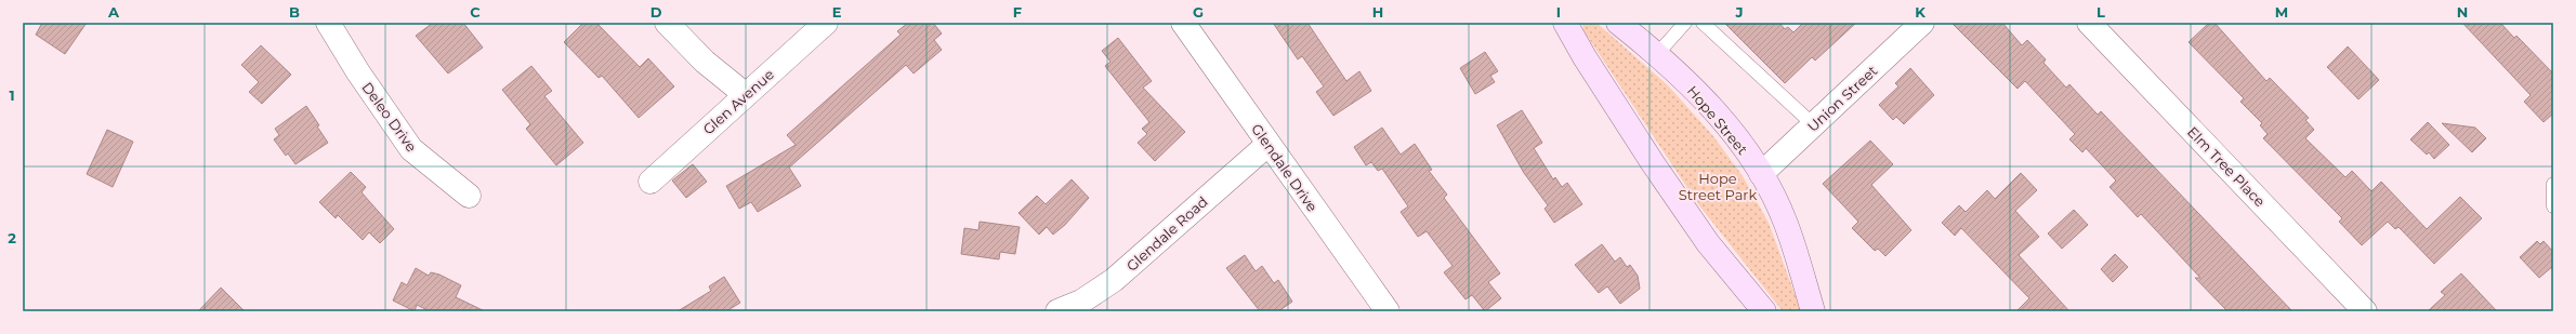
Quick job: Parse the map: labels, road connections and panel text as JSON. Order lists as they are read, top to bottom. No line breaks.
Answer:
{"streets":{"main road":["Hope Street"],"street":["Union Street","Glen Avenue","Deleo Drive","Elm Tree Place","Glendale Drive","Glendale Road"]},"crossings":[["Union Street","Hope Street"],["Glendale Drive","Glendale Road"]],"parks":["Hope Street Park"],"grid":{"columns":["A","B","C","D","E","F","G","H","I","J","K","L","M","N"],"rows":["1","2"]}}
